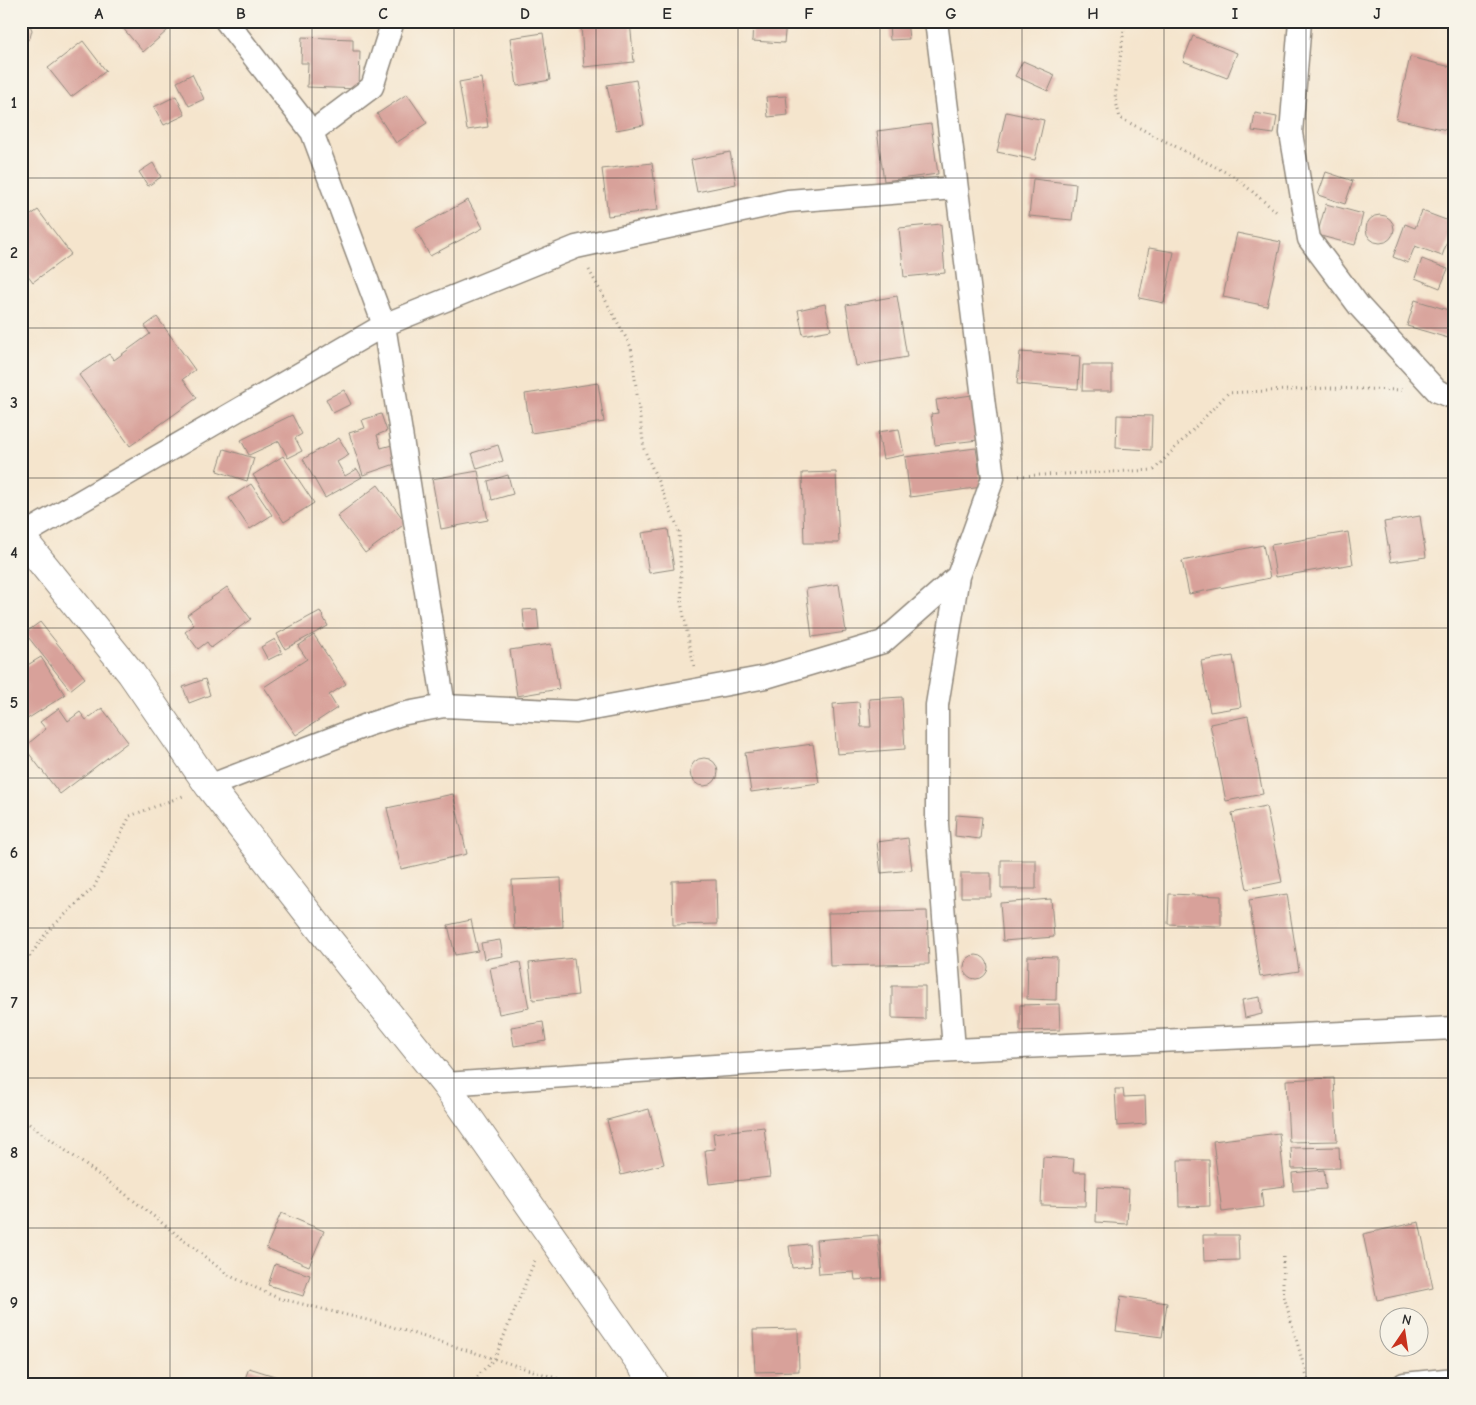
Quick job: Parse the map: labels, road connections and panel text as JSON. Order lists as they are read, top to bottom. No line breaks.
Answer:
{"north":"top","grid":{"columns":["A","B","C","D","E","F","G","H","I","J"],"rows":["1","2","3","4","5","6","7","8","9"]}}
